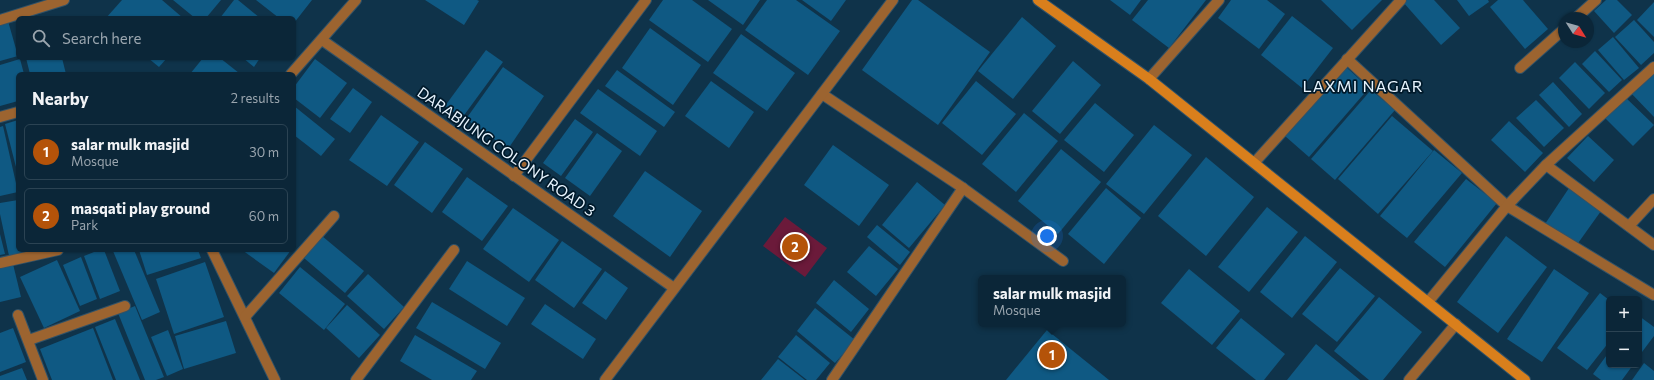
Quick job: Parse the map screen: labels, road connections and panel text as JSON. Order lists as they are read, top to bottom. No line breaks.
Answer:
{"streets":{"street":["DARABJUNG COLONY ROAD 3"]},"districts":["LAXMI NAGAR"],"north":"bottom right","page":{"search":"Search here","heading":["Nearby","2 results"],"list":[{"mark":"1","name":"salar mulk masjid","note":"Mosque","value":"30 m"},{"mark":"2","name":"masqati play ground","note":"Park","value":"60 m"}],"pins":["2","1"],"popup":["salar mulk masjid","Mosque"],"map_buttons":["+","−"]}}
